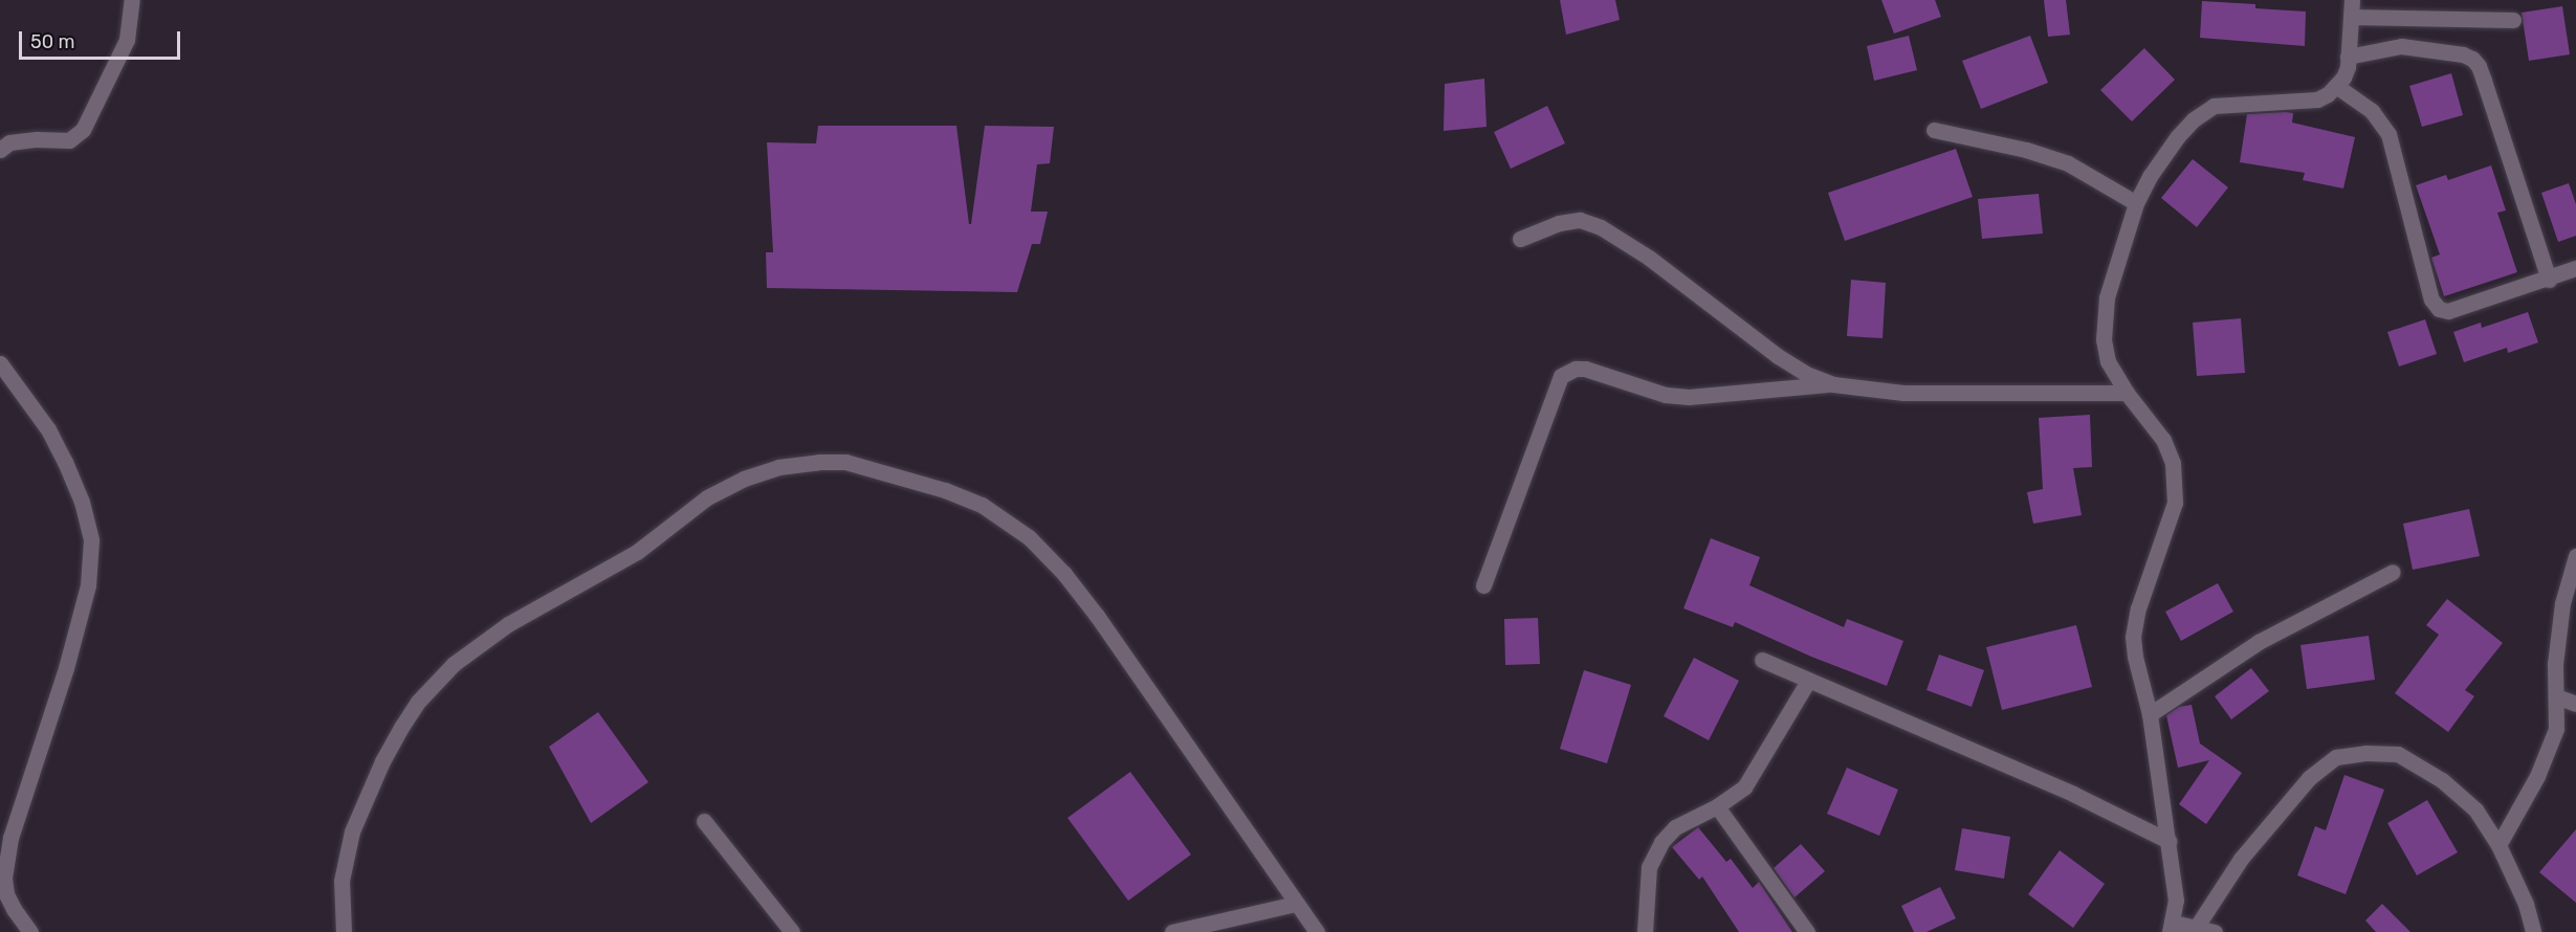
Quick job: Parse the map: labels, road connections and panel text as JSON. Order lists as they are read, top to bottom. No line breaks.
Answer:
{"scale_bar":"50 m"}
